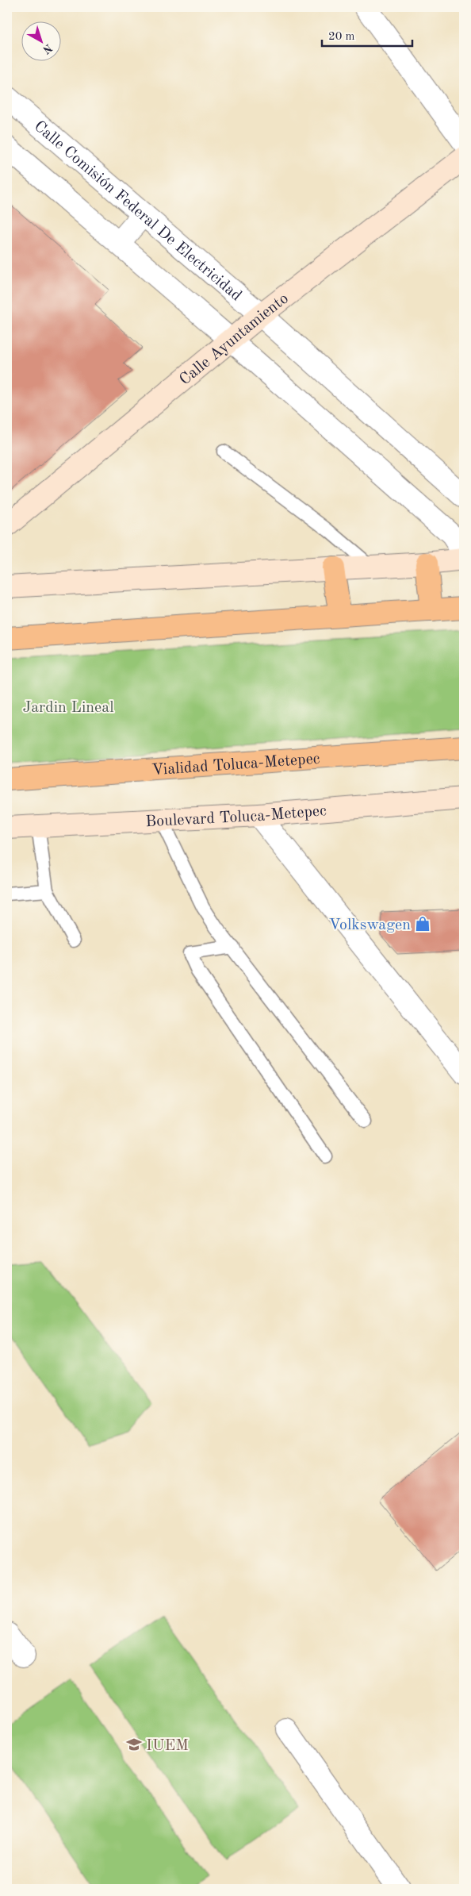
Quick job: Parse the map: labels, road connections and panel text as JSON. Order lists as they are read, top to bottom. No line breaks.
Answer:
{"streets":{"highway":["Vialidad Toluca-Metepec"],"main road":["Calle Ayuntamiento","Boulevard Toluca-Metepec"],"street":["Calle Comisión Federal De Electricidad"]},"crossings":[["Calle Comisión Federal De Electricidad","Calle Ayuntamiento"]],"parks":["Jardin Lineal"],"places":{"shop":["Volkswagen"],"school or university":["IUEM"]},"scale_bar":"20 m","north":"bottom right"}
